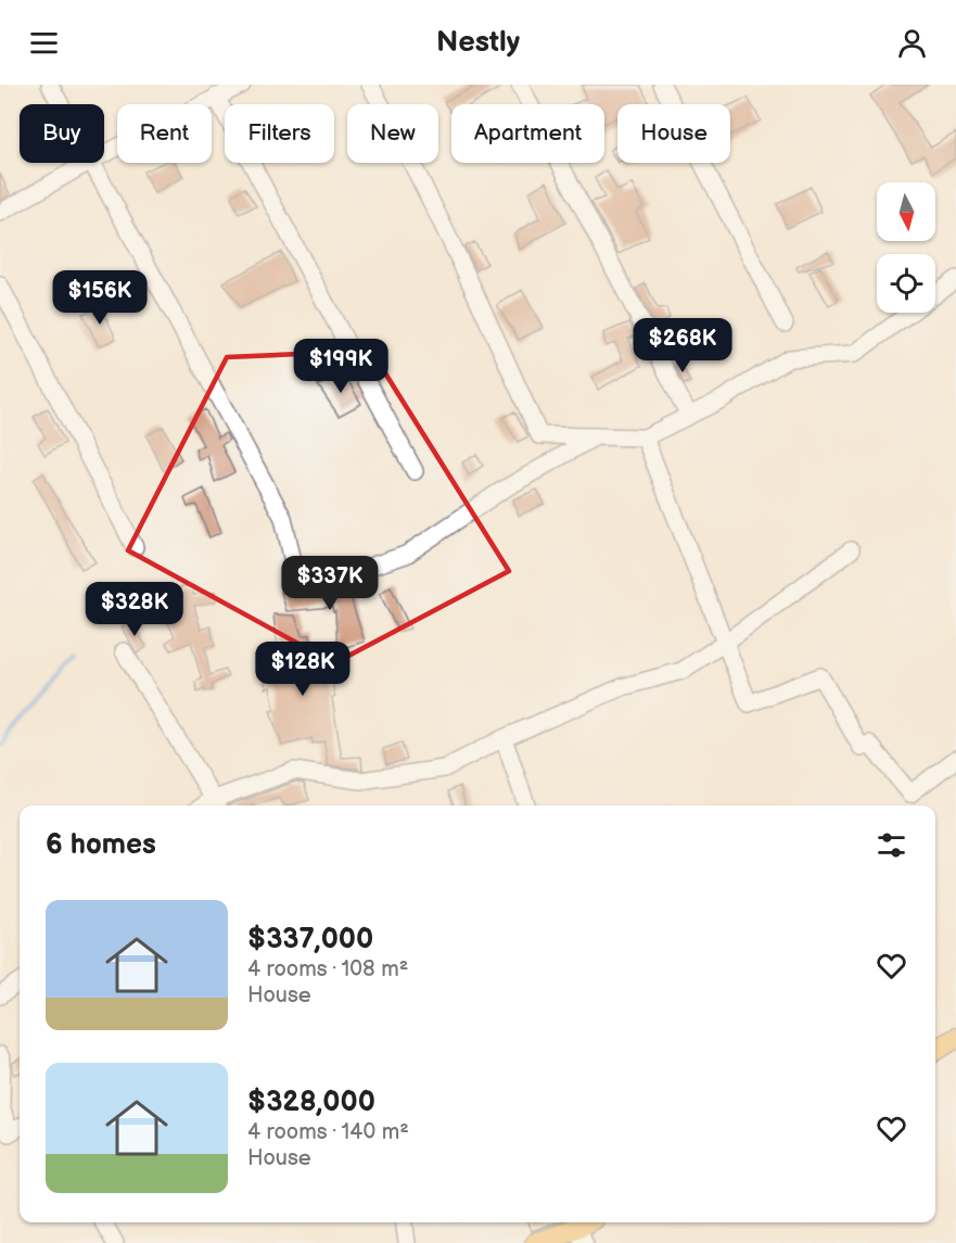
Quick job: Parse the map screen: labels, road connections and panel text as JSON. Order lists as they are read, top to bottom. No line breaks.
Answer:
{"north":"bottom","page":{"header":"Nestly","chip":["Buy","Rent","Filters","New","Apartment","House"],"price":["$156K","$268K","$199K","$337K","$328K","$128K"],"heading":"6 homes","list":[{"name":"$337,000","note":"4 rooms · 108 m² · House"},{"name":"$328,000","note":"4 rooms · 140 m² · House"}]}}
